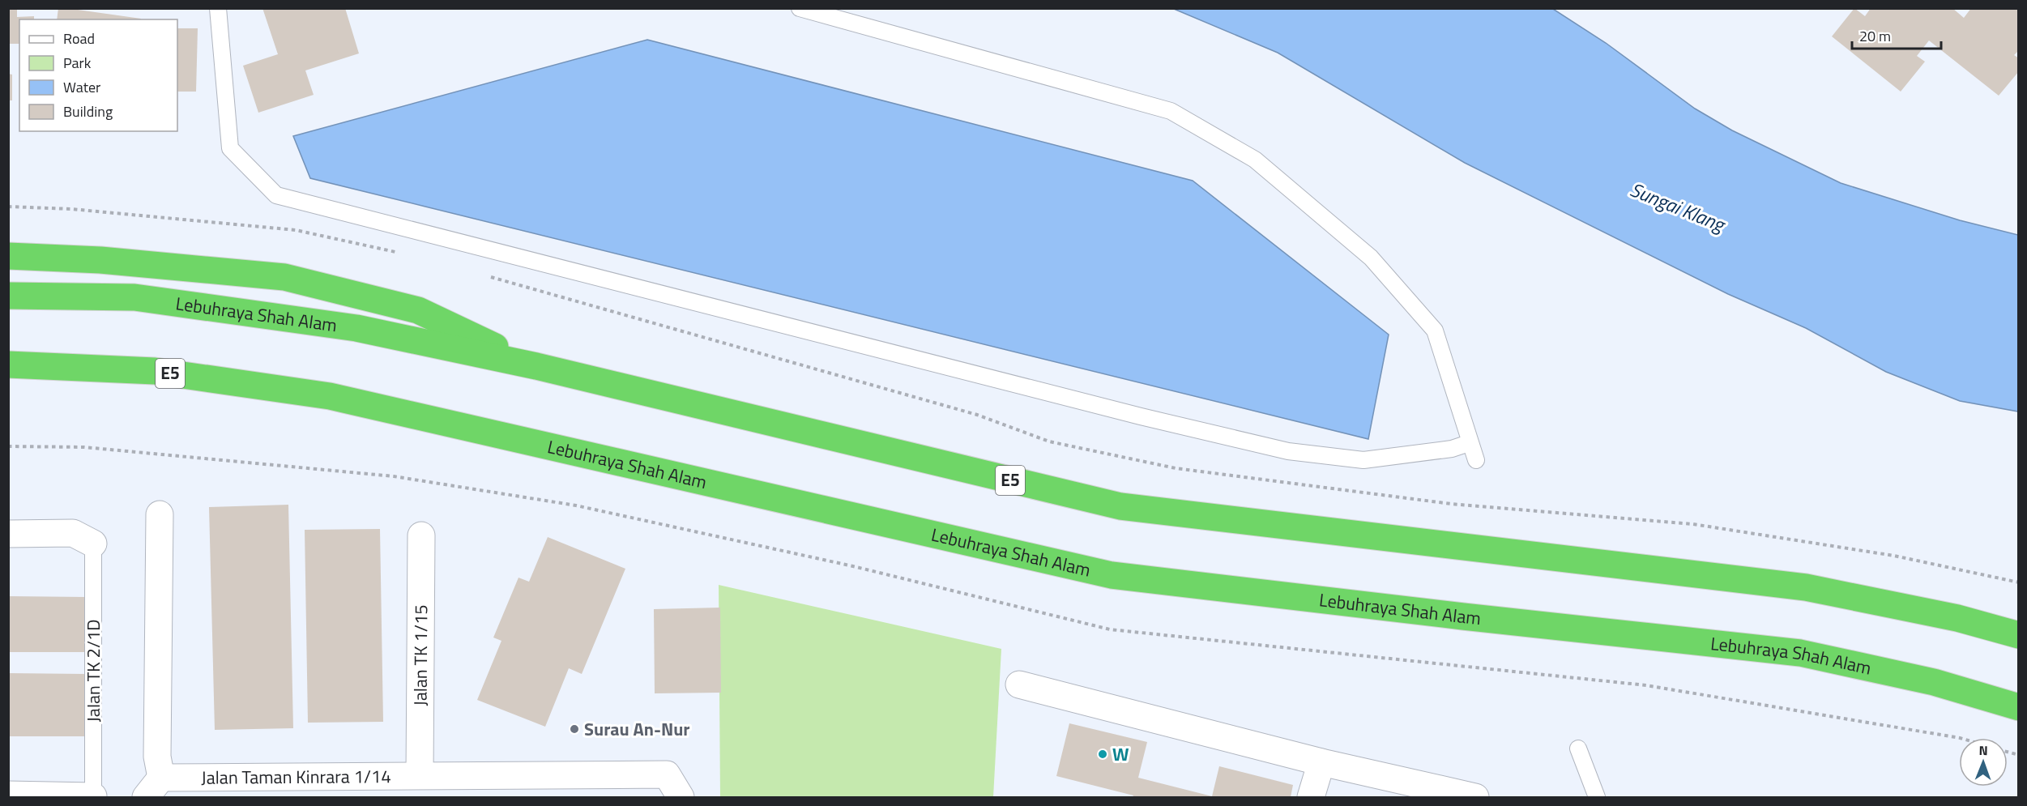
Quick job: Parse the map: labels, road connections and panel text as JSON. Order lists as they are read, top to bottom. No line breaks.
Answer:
{"streets":{"highway":["Lebuhraya Shah Alam","E5"],"street":["Jalan TK 1/15","Jalan Taman Kinrara 1/14"],"lane":["Jalan TK 2/1D"]},"crossings":[["Jalan TK 1/15","Jalan Taman Kinrara 1/14"]],"water":["Sungai Klang"],"places":["Surau An-Nur","W"],"legend":["Road","Park","Water","Building"],"scale_bar":"20 m","north":"top"}
